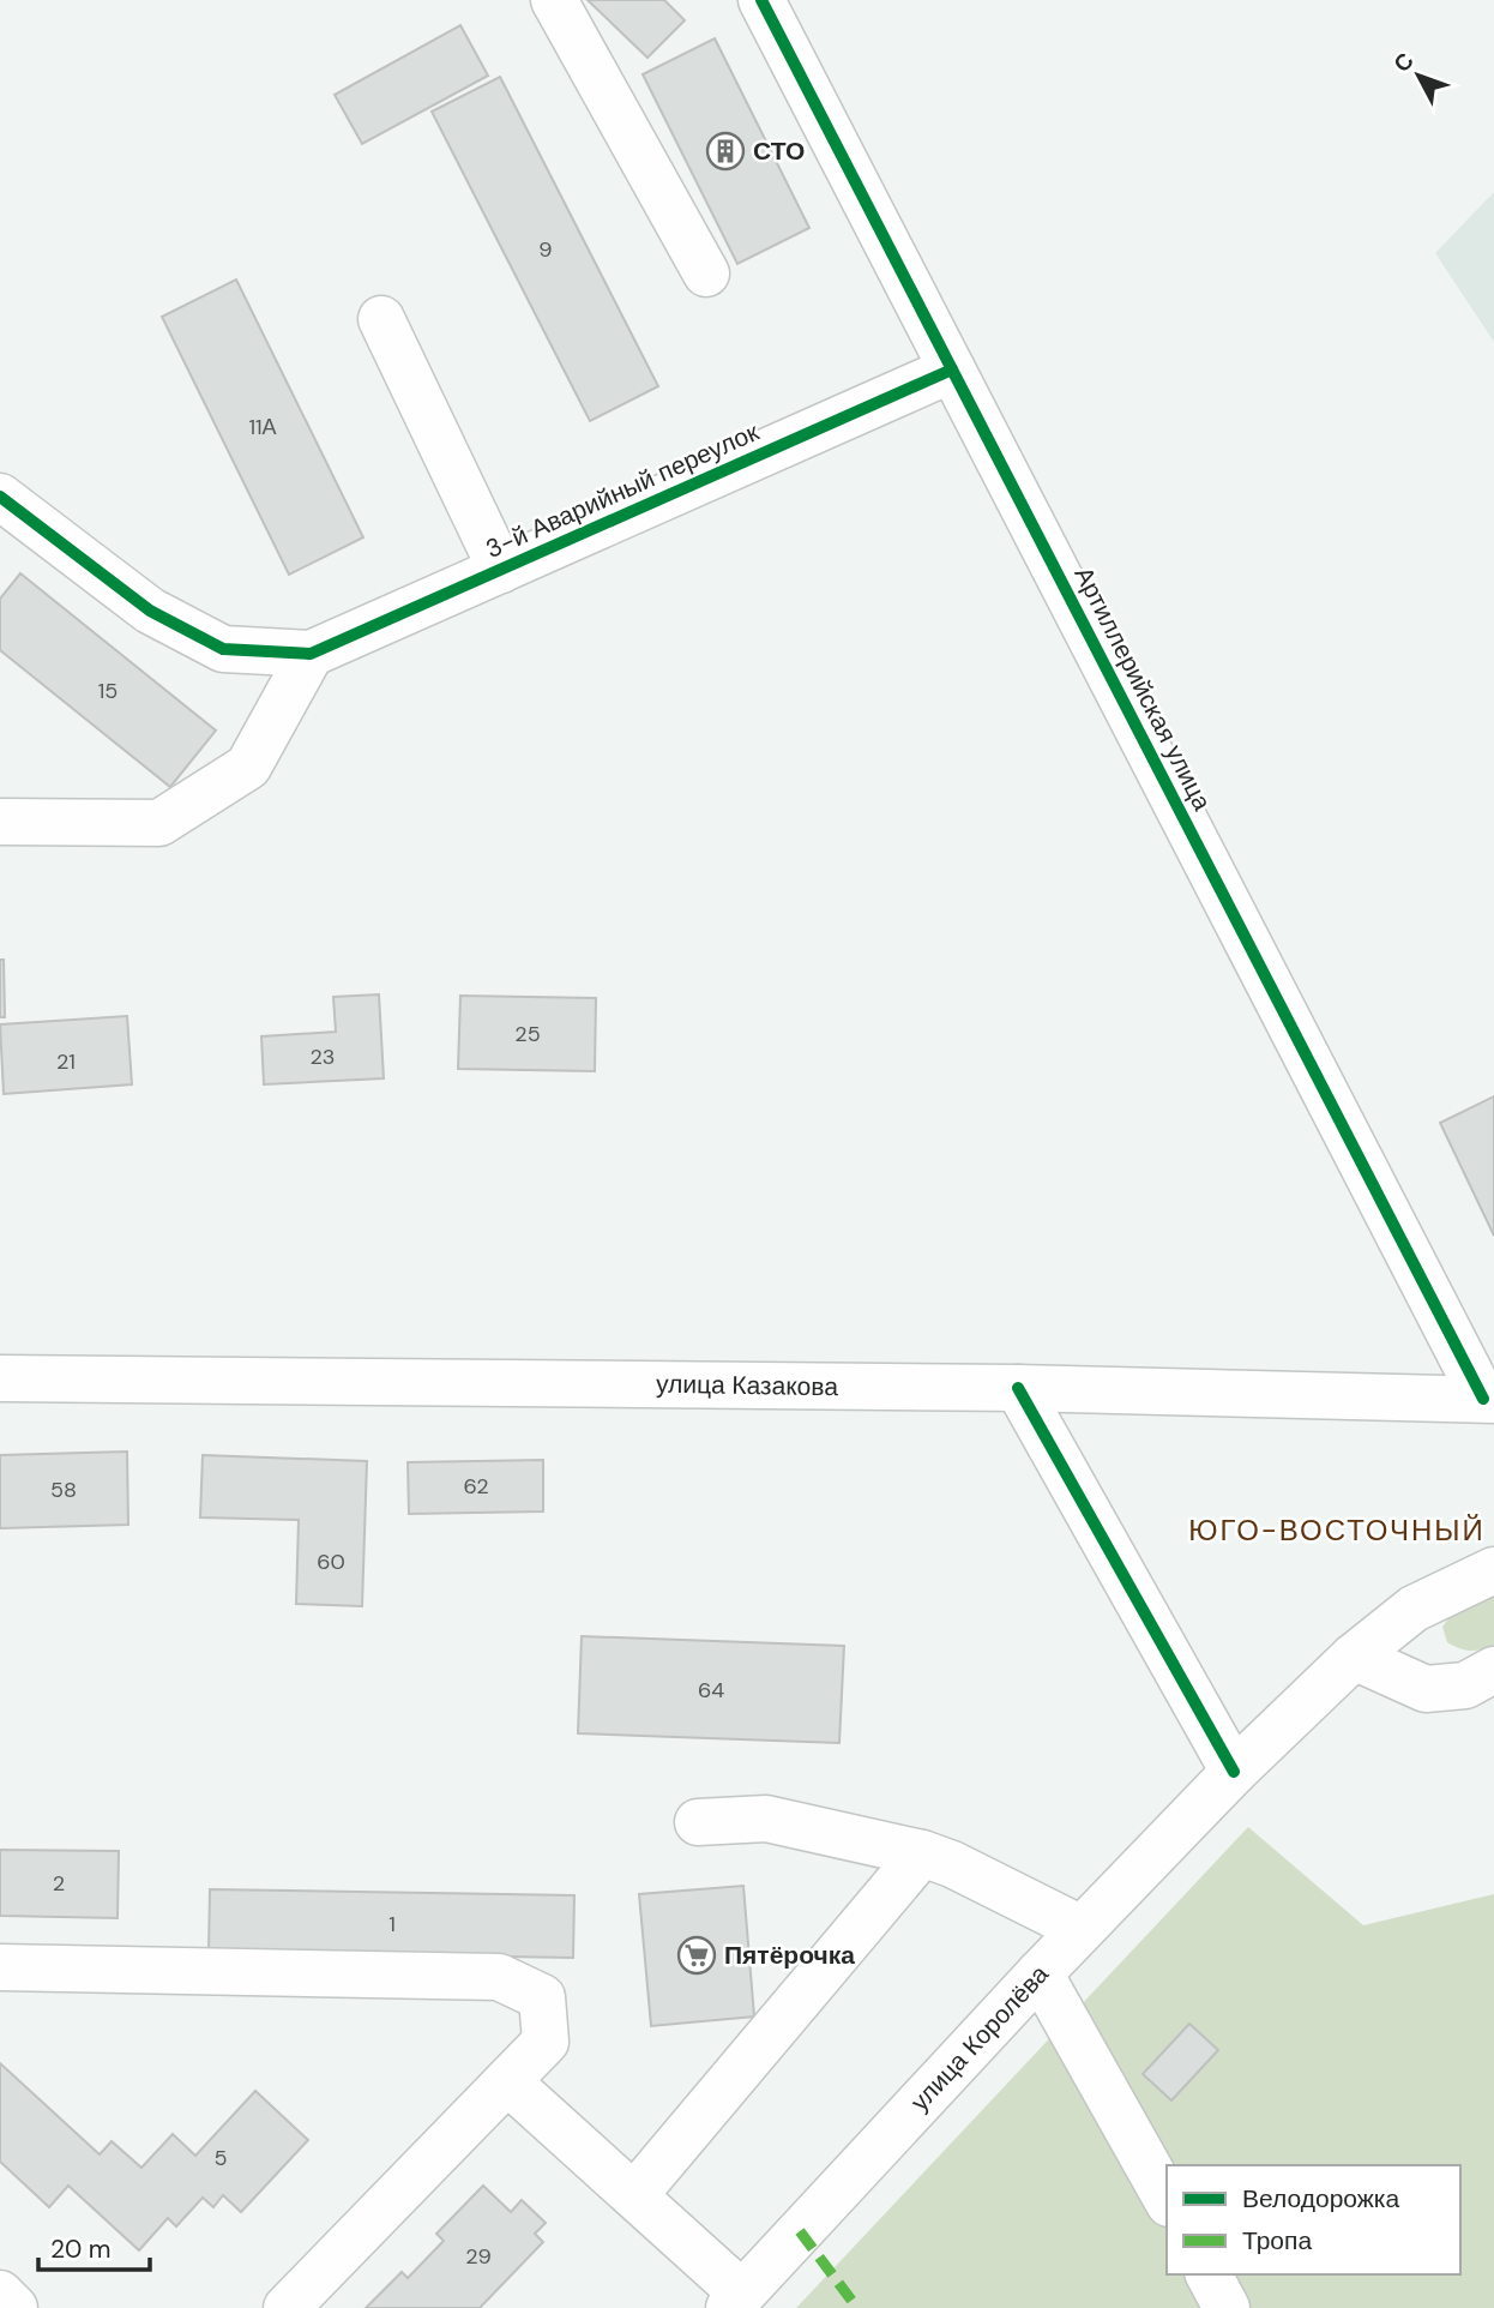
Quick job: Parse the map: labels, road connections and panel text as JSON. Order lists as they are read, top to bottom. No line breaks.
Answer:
{"streets":{"main road":["3-й Аварийный переулок","Артиллерийская улица","улица Казакова","улица Королёва"]},"crossings":[["3-й Аварийный переулок","Артиллерийская улица"],["Артиллерийская улица","улица Казакова"]],"districts":["ЮГО-ВОСТОЧНЫЙ"],"places":{"building":["СТО"],"supermarket":["Пятёрочка"]},"house_numbers":["9","11А","15","25","23","21","62","58","60","64","2","1","5","29"],"legend":["Велодорожка","Тропа"],"scale_bar":"20 m","north":"top left"}
